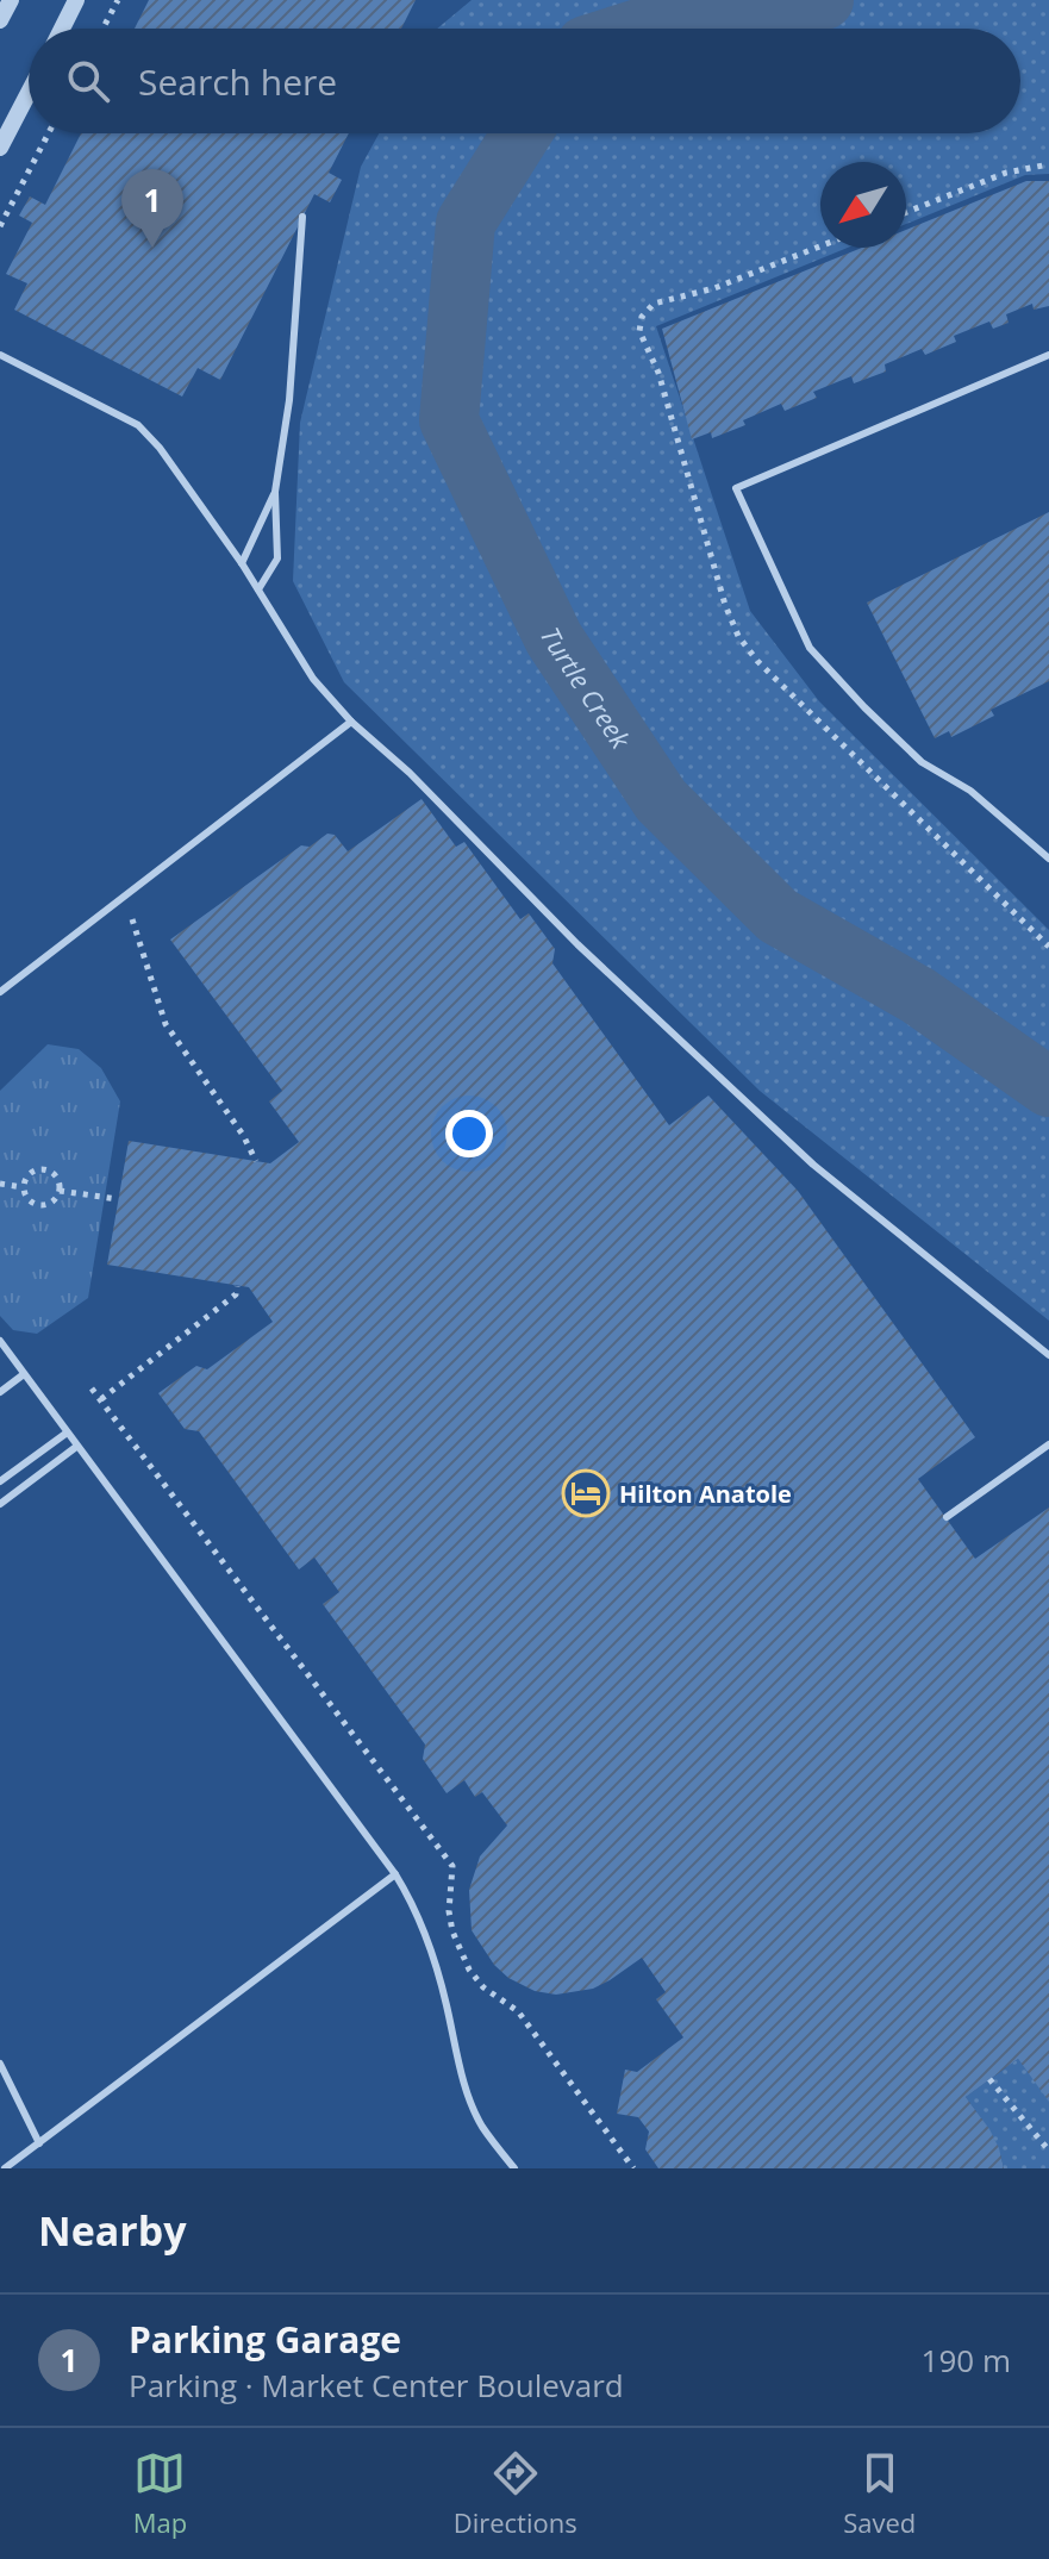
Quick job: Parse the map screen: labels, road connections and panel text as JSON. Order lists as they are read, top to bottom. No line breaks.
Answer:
{"water":["Turtle Creek"],"places":{"hotel":["Hilton Anatole"]},"north":"bottom left","page":{"search":"Search here","pins":"1","heading":"Nearby","list":[{"mark":"1","name":"Parking Garage","note":"Parking · Market Center Boulevard","value":"190 m"}],"nav":["Map","Directions","Saved"]}}
